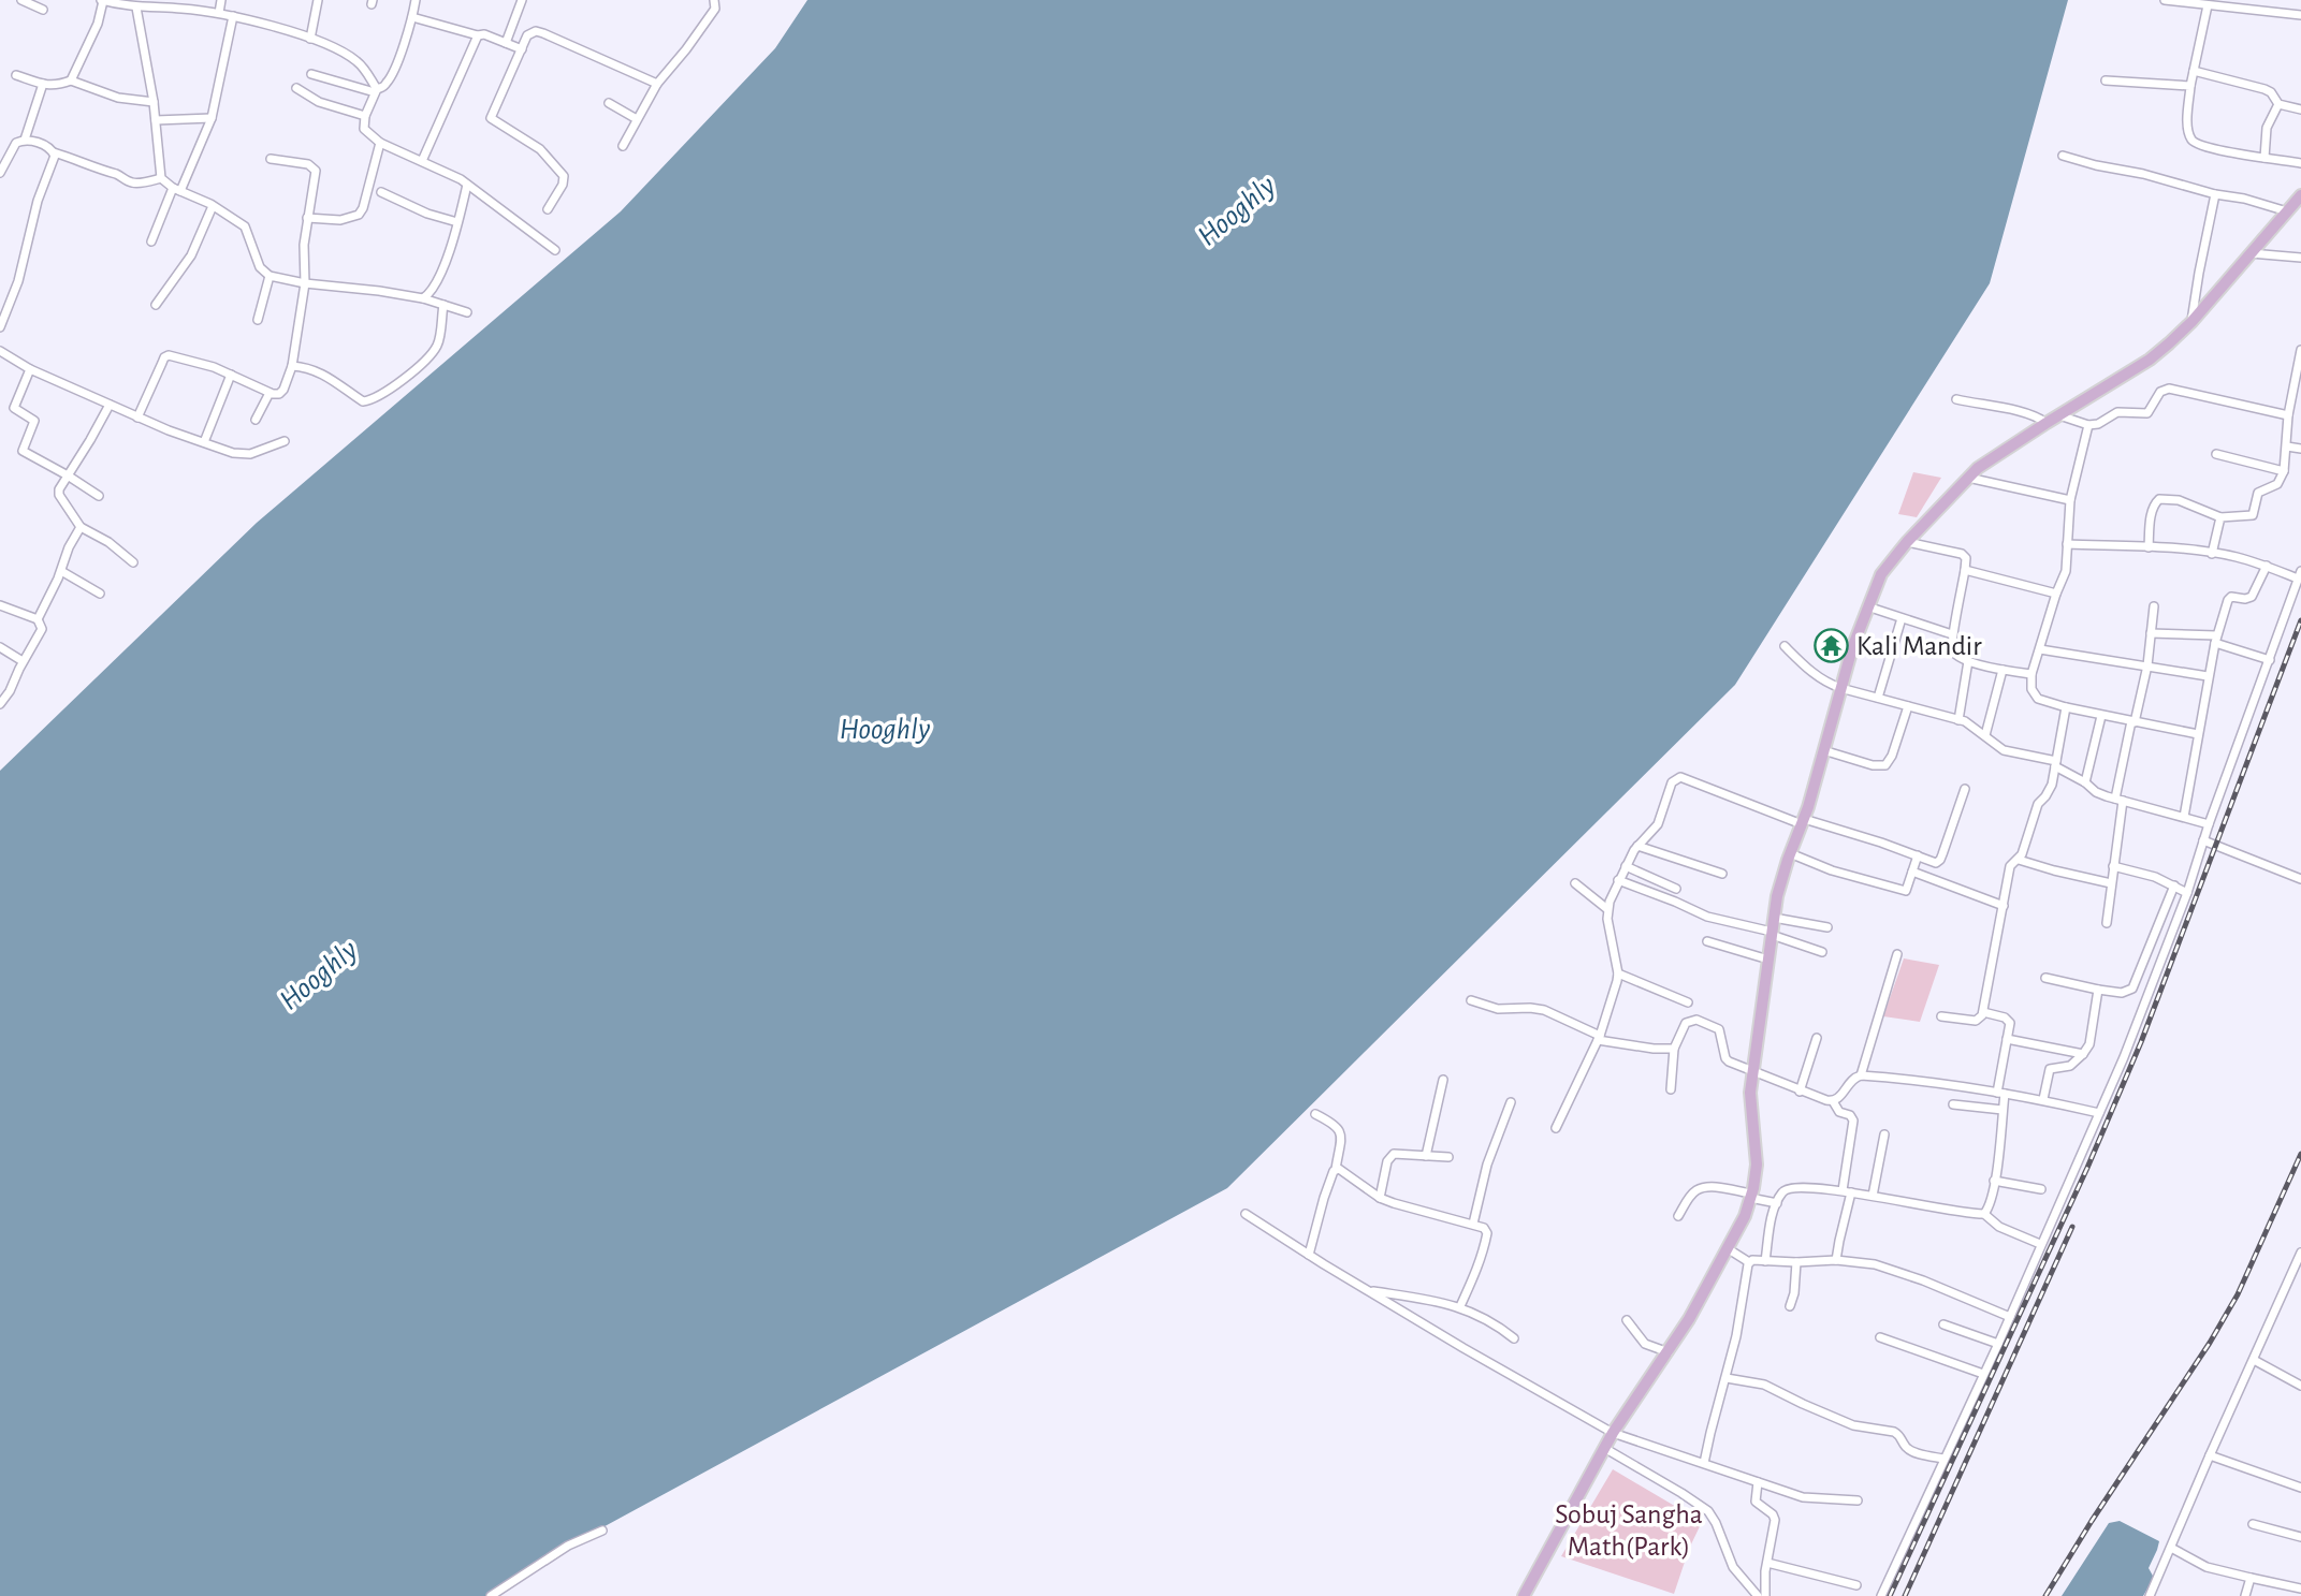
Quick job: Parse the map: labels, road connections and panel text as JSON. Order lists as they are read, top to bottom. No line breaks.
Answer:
{"water":["Hooghly"],"parks":["Sobuj Sangha Math(Park)"],"places":{"temple":["Kali Mandir"]}}
